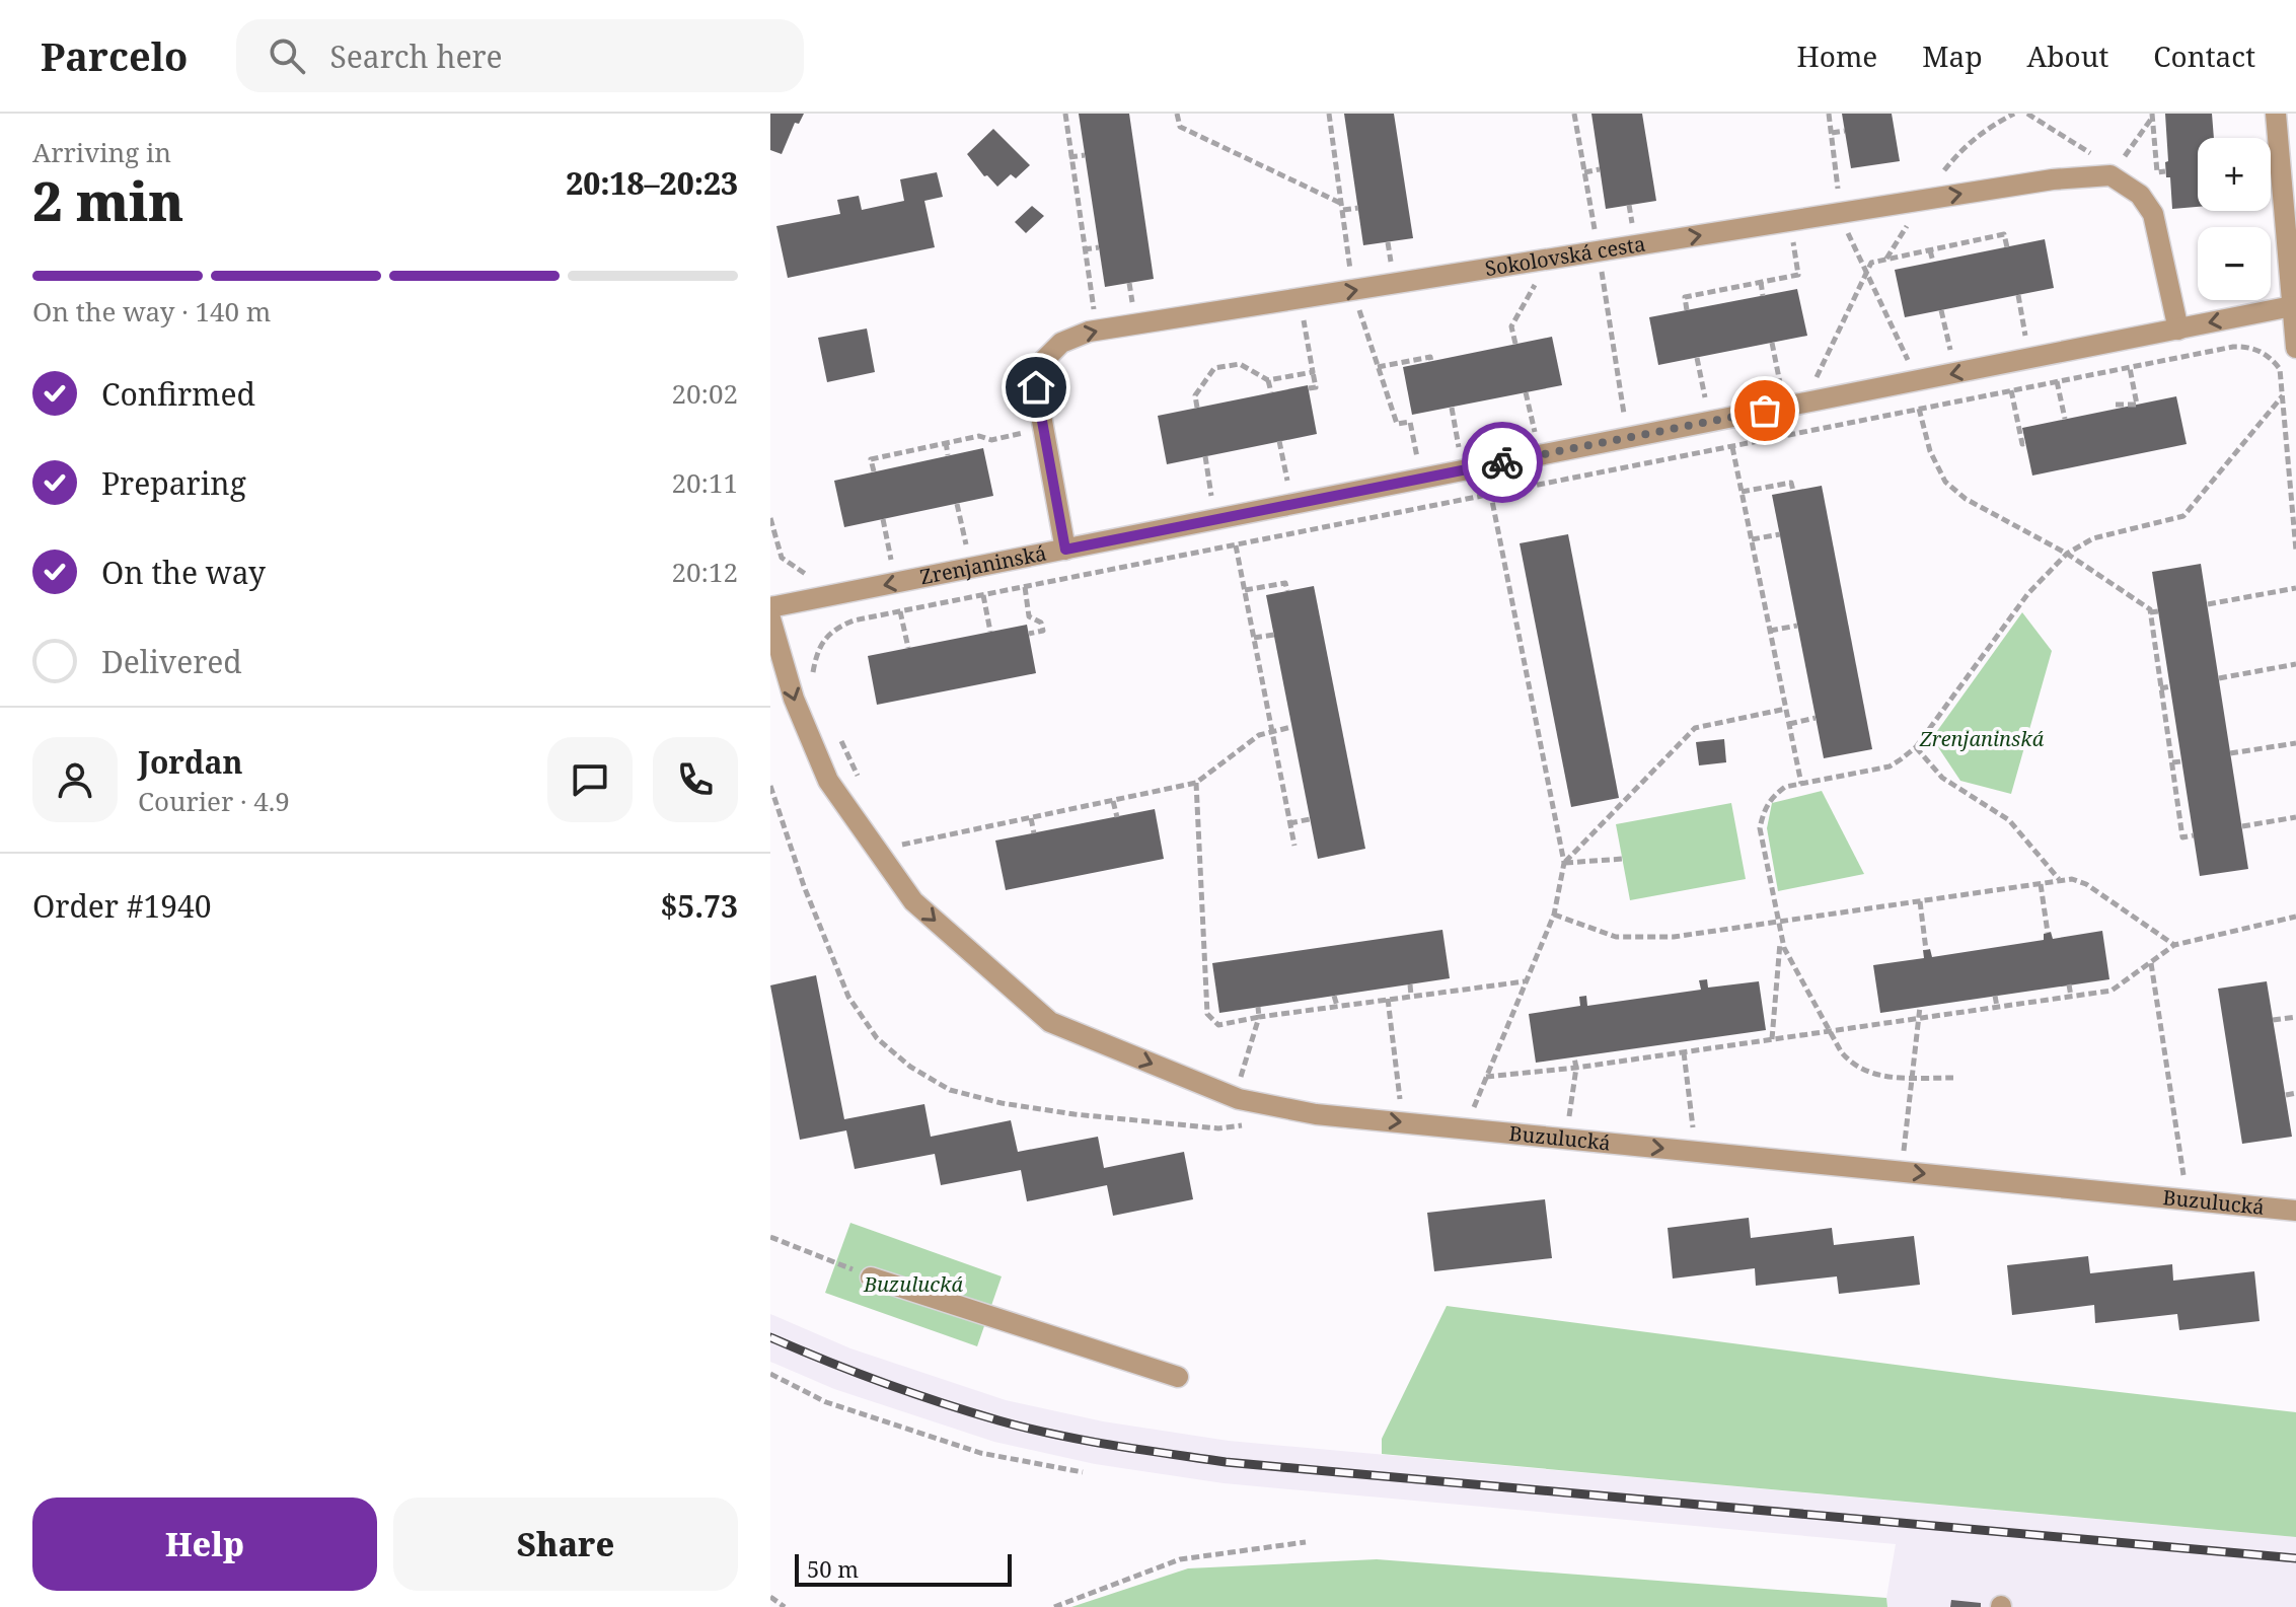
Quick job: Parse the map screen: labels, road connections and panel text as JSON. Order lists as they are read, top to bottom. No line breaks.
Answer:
{"streets":{"street":["Sokolovská cesta","Zrenjaninská","Buzulucká"]},"crossings":[["Sokolovská cesta","Zrenjaninská"]],"one_way":["Sokolovská cesta","Zrenjaninská","Buzulucká"],"parks":["Zrenjaninská","Buzulucká"],"scale_bar":"50 m","page":{"header":"Parcelo","search":"Search here","nav":["Home","Map","About","Contact"],"heading":["2 min","Arriving in","20:18–20:23"],"panel":["Jordan","Courier · 4.9","Order #1940","$5.73"],"map_buttons":["+","−"],"bar":"On the way · 140 m","list":[["Confirmed","20:02"],["Preparing","20:11"],["On the way","20:12"],"Delivered"],"buttons":["Help","Share"],"scale":"50 m"}}
